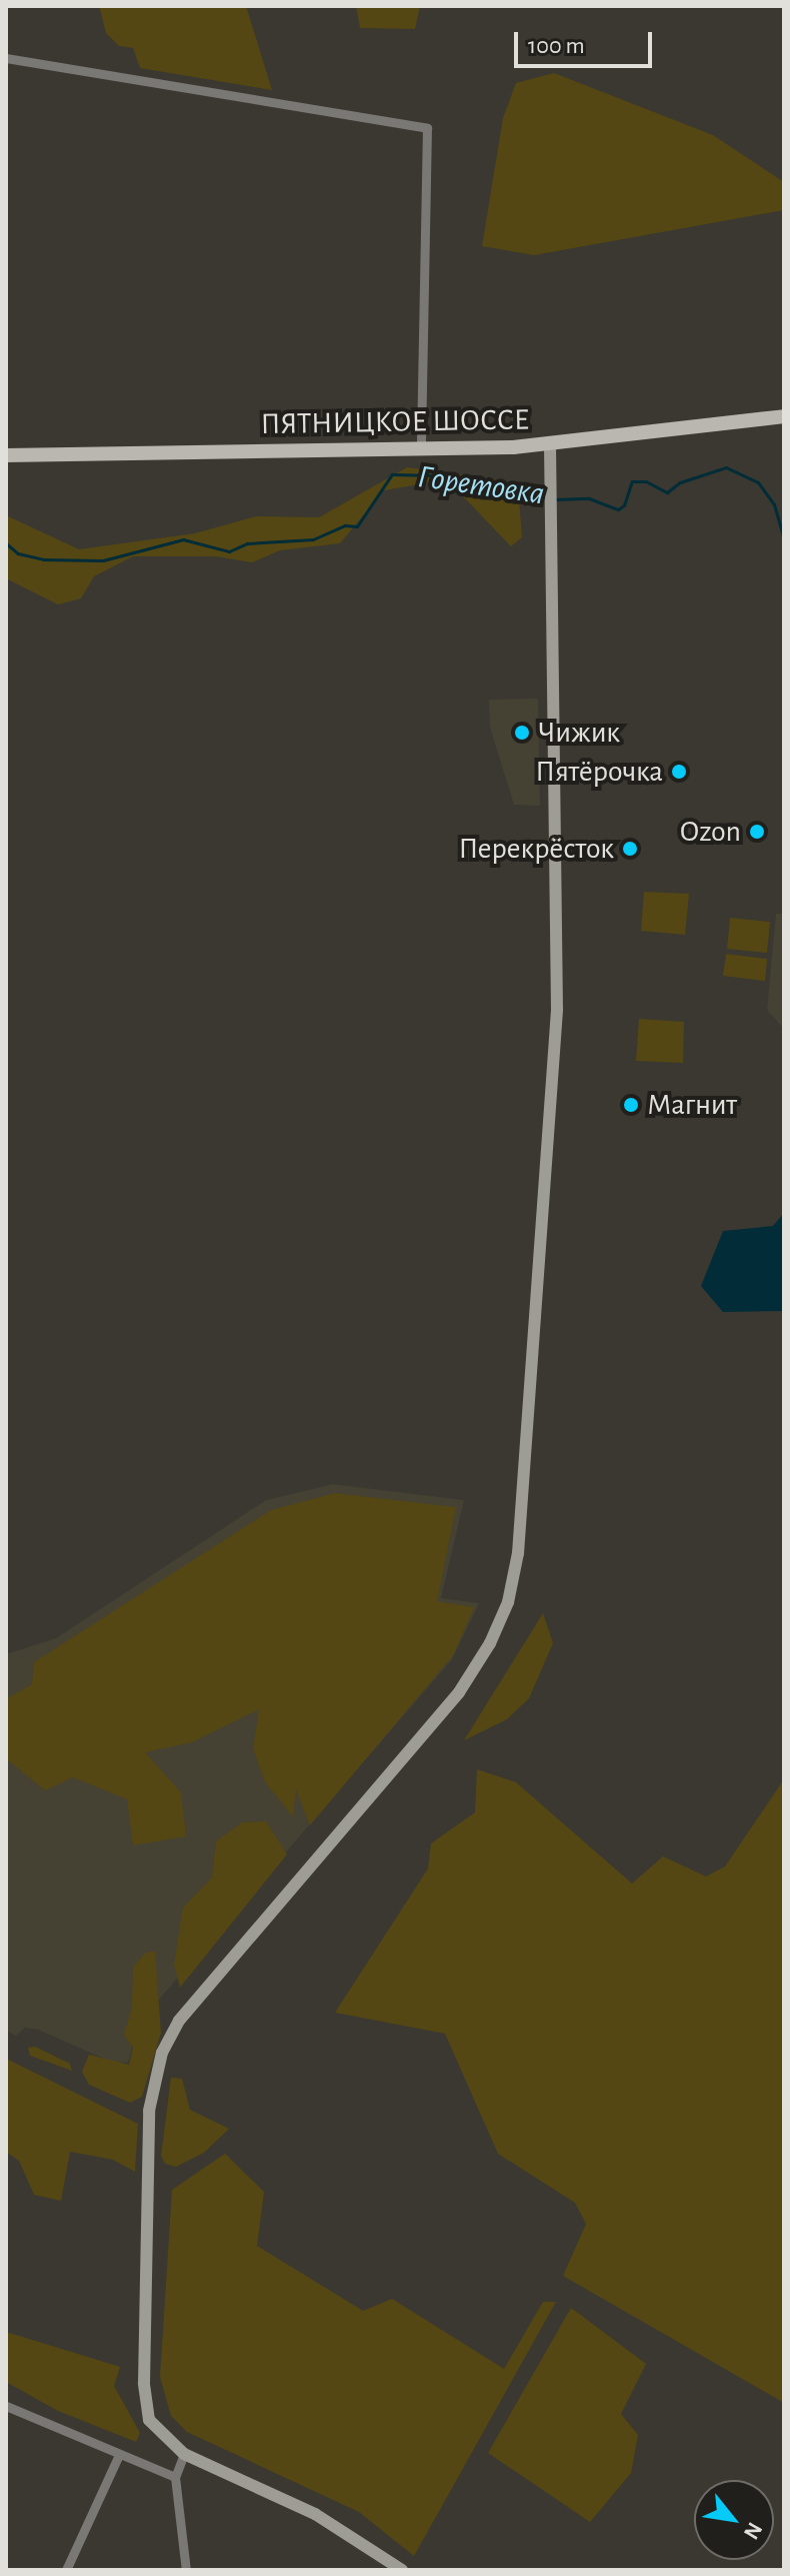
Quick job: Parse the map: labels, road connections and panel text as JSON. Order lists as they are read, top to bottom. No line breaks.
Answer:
{"streets":{"main road":["ПЯТНИЦКОЕ ШОССЕ"]},"water":["Горетовка"],"places":["Чижик","Пятёрочка","Ozon","Перекрёсток","Магнит"],"scale_bar":"100 m","north":"bottom right"}
